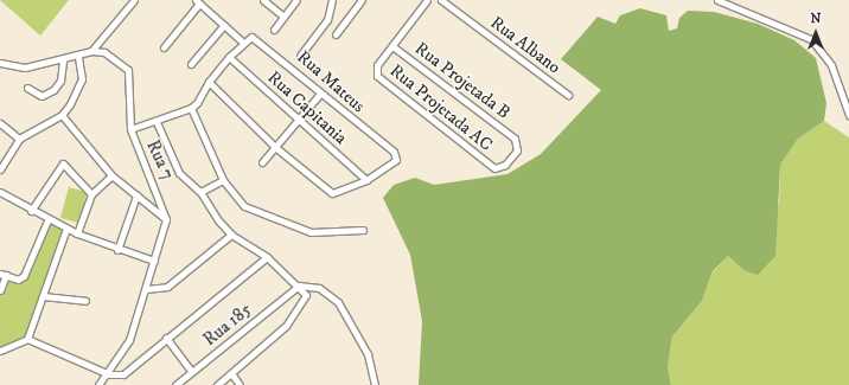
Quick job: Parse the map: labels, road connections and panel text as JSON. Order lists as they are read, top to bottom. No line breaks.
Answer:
{"streets":{"street":["Rua Albano","Rua Projetada B","Rua Mateus","Rua Capitania","Rua Projetada AC","Rua 7","Rua 185"]},"crossings":[["Rua Projetada B","Rua Projetada AC"],["Rua Mateus","Rua Capitania"]],"north":"top"}
